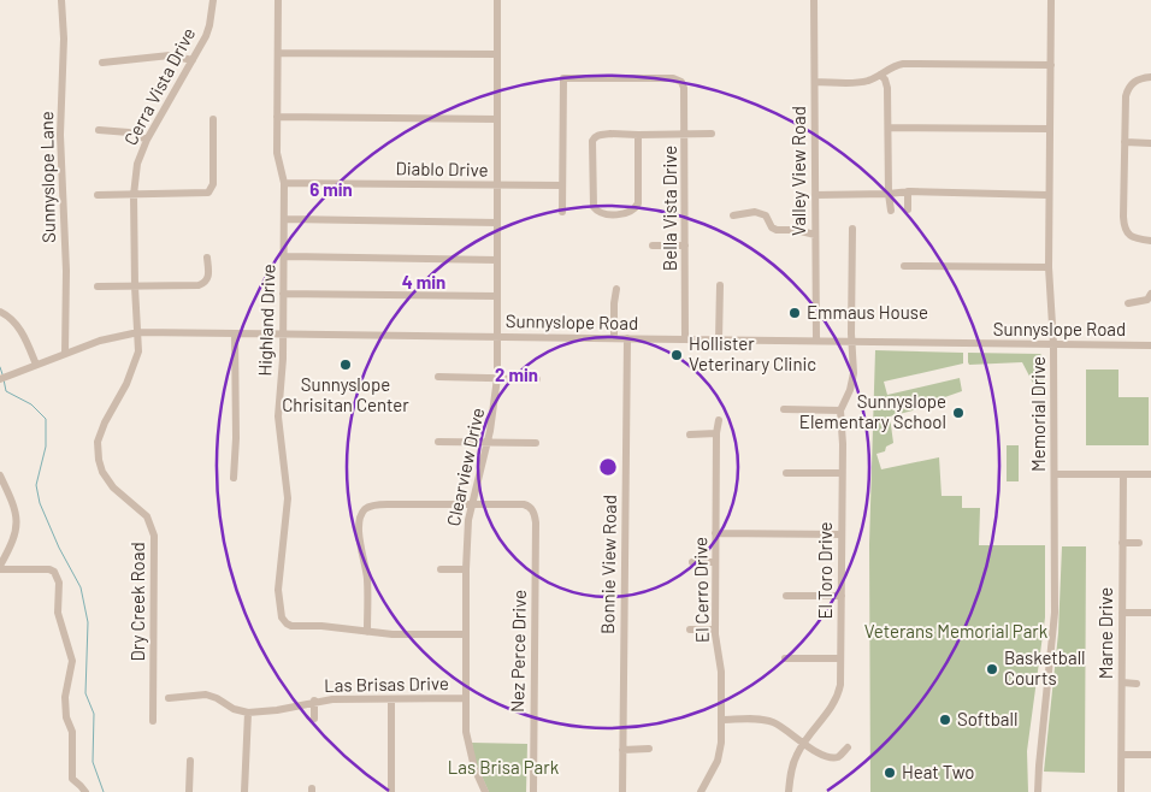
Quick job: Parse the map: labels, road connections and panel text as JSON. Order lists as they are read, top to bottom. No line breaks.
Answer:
{"streets":{"street":["Cerra Vista Drive","Diablo Drive","Valley View Road","Sunnyslope Lane","Bella Vista Drive","Highland Drive","Sunnyslope Road","Memorial Drive","Clearview Drive","Bonnie View Road","El Toro Drive","El Cerro Drive","Dry Creek Road","Marne Drive","Nez Perce Drive","Las Brisas Drive"]},"crossings":[["Cerra Vista Drive","Sunnyslope Road"],["Cerra Vista Drive","Dry Creek Road"],["Diablo Drive","Bella Vista Drive"],["Diablo Drive","Highland Drive"],["Diablo Drive","Clearview Drive"],["Valley View Road","Sunnyslope Road"],["Sunnyslope Lane","Sunnyslope Road"],["Bella Vista Drive","Sunnyslope Road"],["Highland Drive","Sunnyslope Road"],["Sunnyslope Road","Memorial Drive"],["Sunnyslope Road","Clearview Drive"],["Sunnyslope Road","Bonnie View Road"],["Sunnyslope Road","El Toro Drive"],["Sunnyslope Road","Dry Creek Road"],["Clearview Drive","Nez Perce Drive"],["Clearview Drive","Las Brisas Drive"]],"parks":["Veterans Memorial Park","Las Brisa Park"],"places":["Emmaus House","Hollister Veterinary Clinic","Sunnyslope Chrisitan Center","Sunnyslope Elementary School","Basketball Courts","Softball","Heat Two"],"rings":["6 min","4 min","2 min"]}
